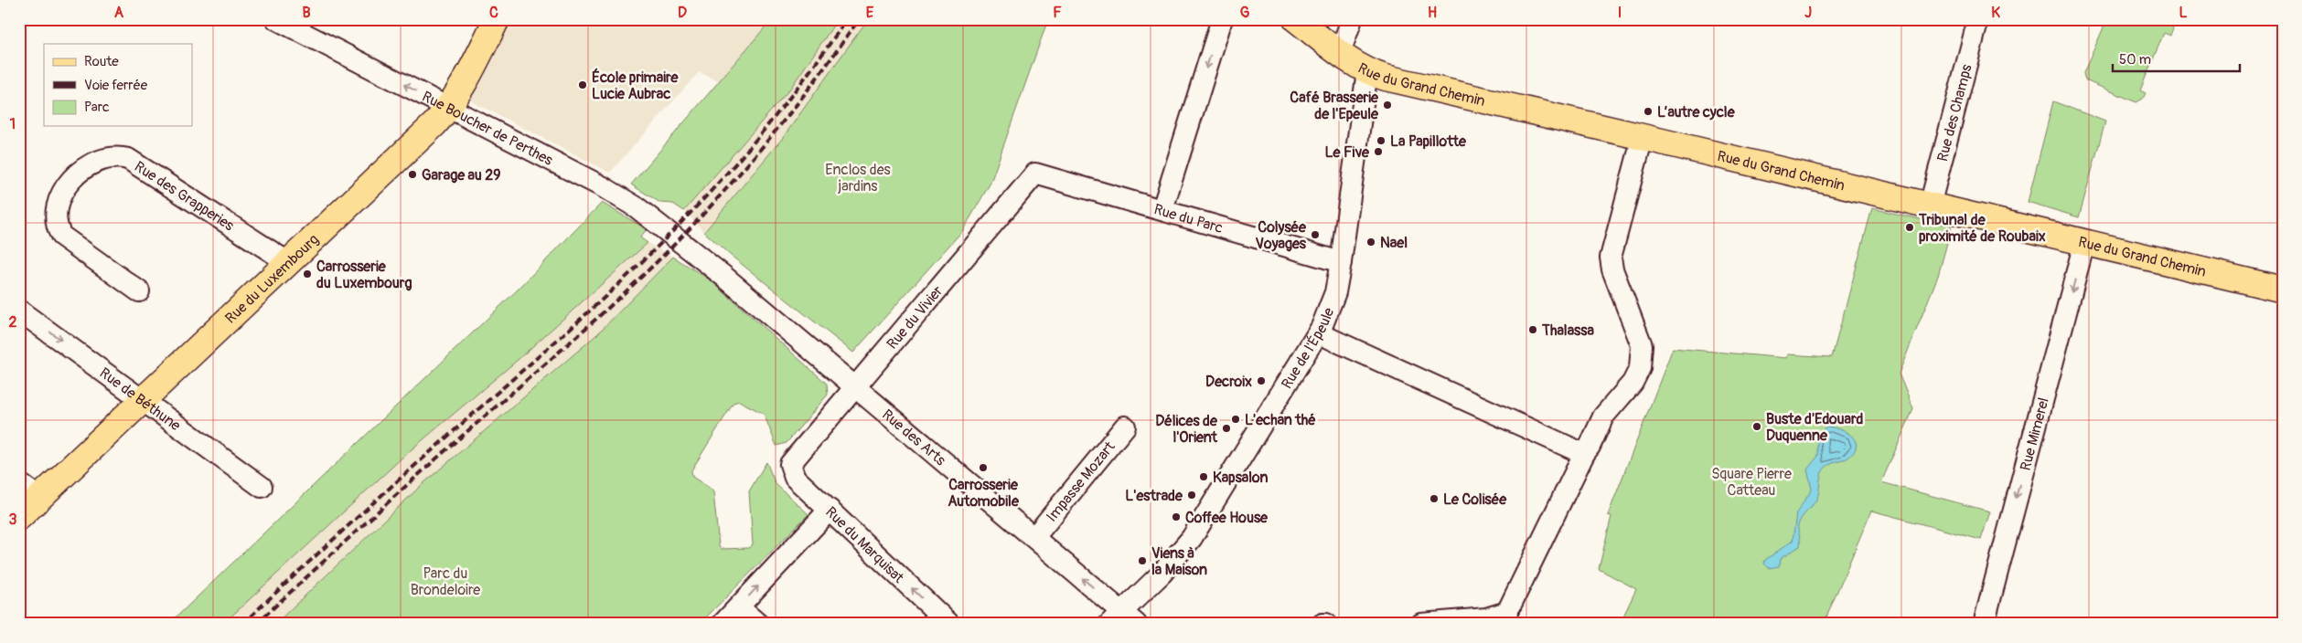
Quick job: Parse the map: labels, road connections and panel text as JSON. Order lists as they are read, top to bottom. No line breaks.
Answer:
{"streets":{"main road":["Rue du Grand Chemin","Rue du Luxembourg"],"street":["Rue des Champs","Rue Boucher de Perthes","Rue des Grapperies","Rue du Parc","Rue du Vivier","Rue de l'Épeule","Rue de Béthune","Rue Mimerel","Rue des Arts","Impasse Mozart","Rue du Marquisat"]},"crossings":[["Rue du Grand Chemin","Rue des Champs"],["Rue du Grand Chemin","Rue de l'Épeule"],["Rue du Grand Chemin","Rue Mimerel"],["Rue Boucher de Perthes","Rue du Luxembourg"],["Rue Boucher de Perthes","Rue des Arts"],["Rue des Grapperies","Rue du Luxembourg"],["Rue du Parc","Rue du Vivier"],["Rue du Parc","Rue de l'Épeule"],["Rue du Luxembourg","Rue de Béthune"],["Rue du Vivier","Rue des Arts"],["Rue du Vivier","Rue du Marquisat"],["Rue de l'Épeule","Rue des Arts"],["Rue des Arts","Impasse Mozart"]],"one_way":["Rue Boucher de Perthes","Rue de Béthune","Rue Mimerel","Rue du Marquisat"],"parks":["Enclos des jardins","Square Pierre Catteau","Parc du Brondeloire"],"places":["École primaire Lucie Aubrac","Café Brasserie de l'Epeule","L’autre cycle","La Papillotte","Le Five","Garage au 29","Tribunal de proximité de Roubaix","Colysée Voyages","Nael","Carrosserie du Luxembourg","Thalassa","Decroix","L'echan thé","Buste d'Edouard Duquenne","Délices de l'Orient","Carrosserie Automobile","Kapsalon","L'estrade","Le Colisée","Coffee House","Viens à la Maison"],"legend":["Route","Voie ferrée","Parc"],"scale_bar":"50 m","grid":{"columns":["A","B","C","D","E","F","G","H","I","J","K","L"],"rows":["1","2","3"]}}
